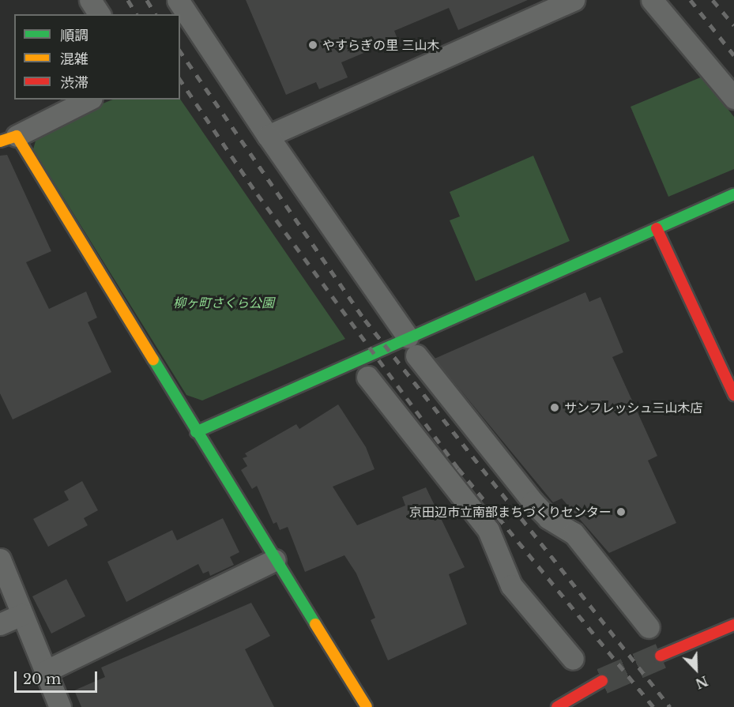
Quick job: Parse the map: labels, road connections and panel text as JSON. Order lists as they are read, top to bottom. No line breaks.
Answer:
{"parks":["柳ヶ町さくら公園"],"places":["やすらぎの里 三山木","サンフレッシュ三山木店","京田辺市立南部まちづくりセンター"],"legend":["順調","混雑","渋滞"],"scale_bar":"20 m","north":"bottom right"}
